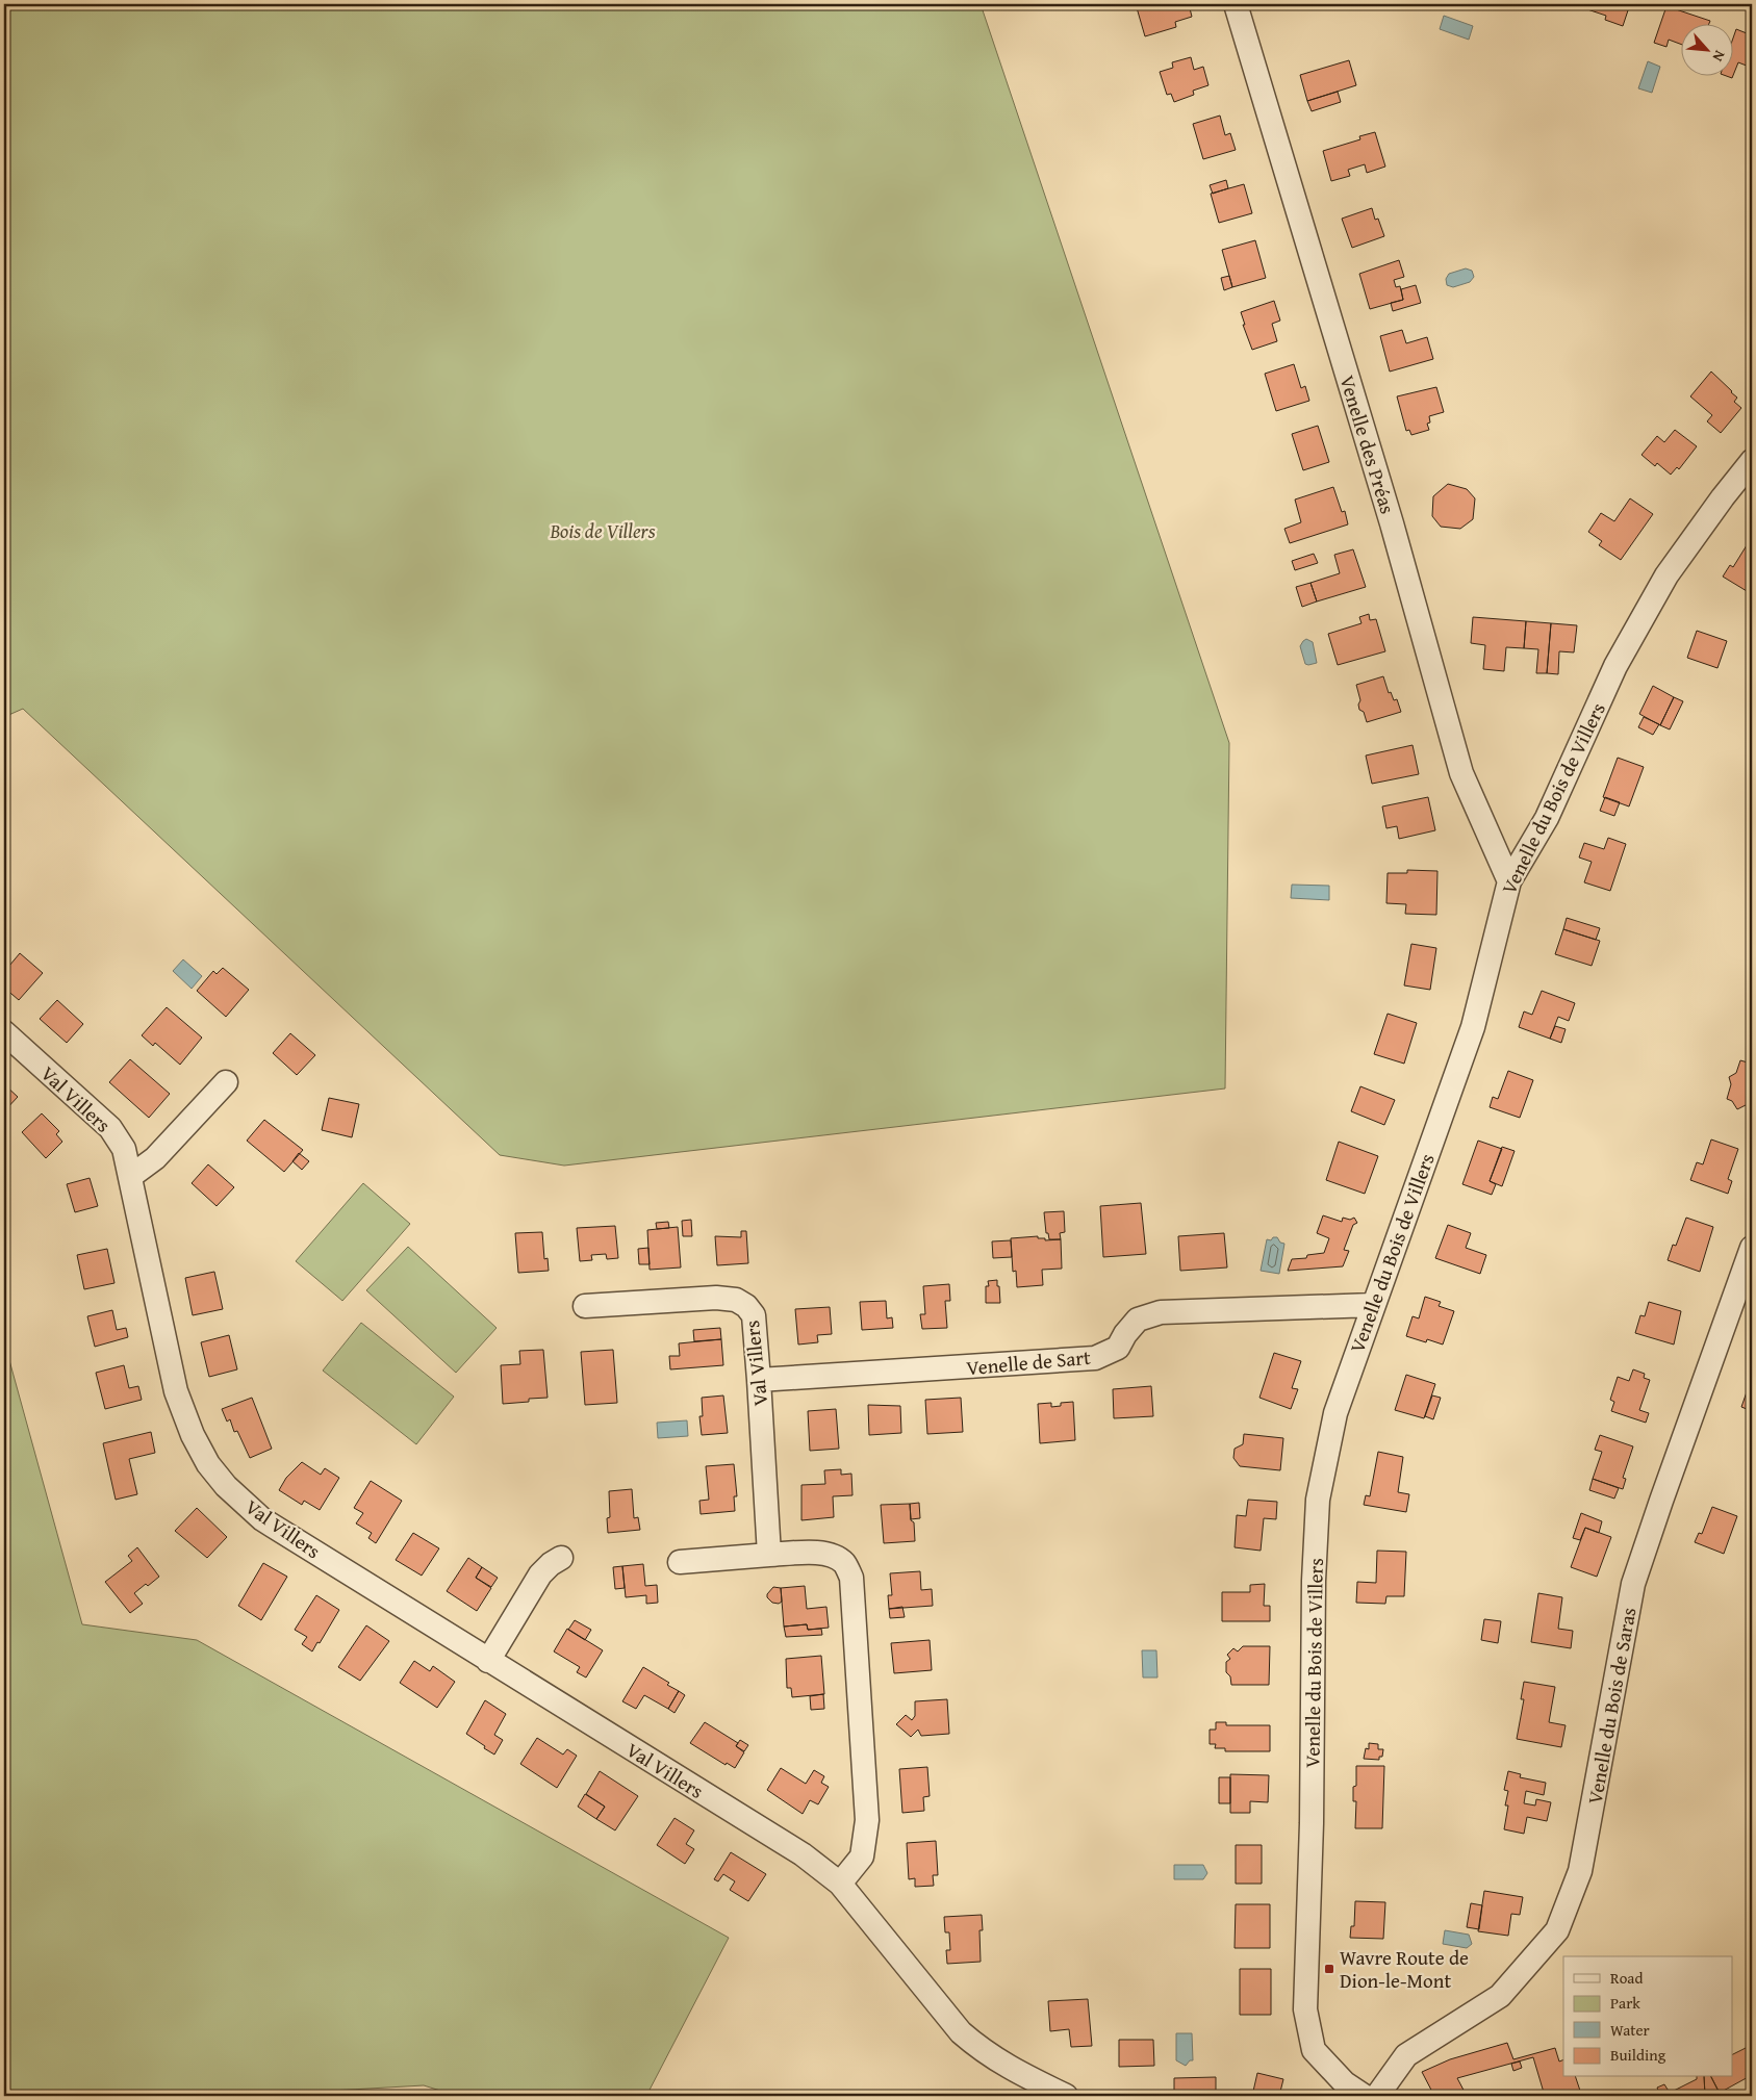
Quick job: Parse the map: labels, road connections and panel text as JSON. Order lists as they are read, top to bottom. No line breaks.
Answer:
{"streets":{"street":["Venelle des Préas","Venelle du Bois de Villers","Val Villers","Venelle de Sart","Venelle du Bois de Saras"]},"crossings":[["Venelle des Préas","Venelle du Bois de Villers"],["Venelle du Bois de Villers","Venelle de Sart"],["Val Villers","Venelle de Sart"]],"parks":["Bois de Villers"],"places":{"transit":["Wavre Route de Dion-le-Mont"]},"legend":["Road","Park","Water","Building"],"north":"bottom right"}
